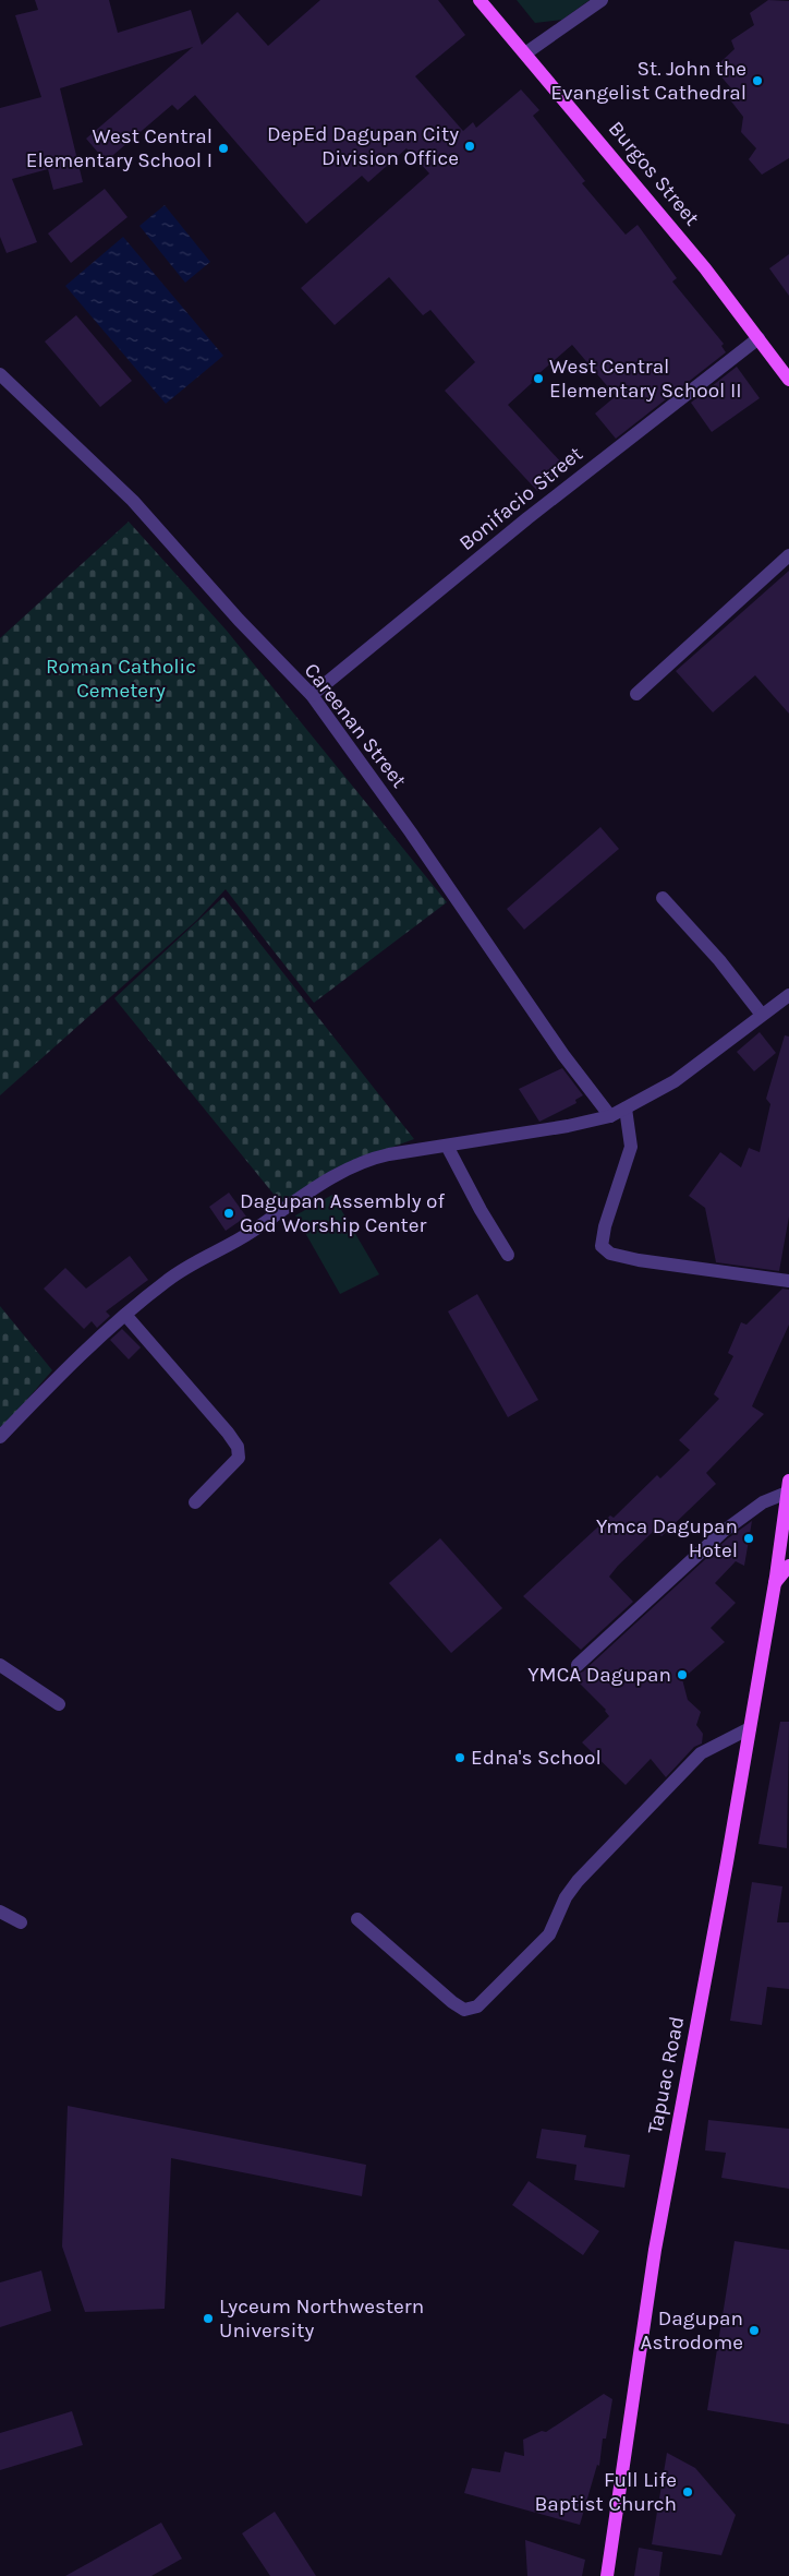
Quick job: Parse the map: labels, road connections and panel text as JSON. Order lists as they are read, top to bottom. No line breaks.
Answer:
{"streets":{"main road":["Burgos Street","Tapuac Road"],"street":["Bonifacio Street","Careenan Street"]},"crossings":[["Burgos Street","Bonifacio Street"],["Bonifacio Street","Careenan Street"]],"parks":["Roman Catholic Cemetery"],"places":["St. John the Evangelist Cathedral","DepEd Dagupan City Division Office","West Central Elementary School I","West Central Elementary School II","Dagupan Assembly of God Worship Center","Ymca Dagupan Hotel","YMCA Dagupan","Edna's School","Lyceum Northwestern University","Dagupan Astrodome","Full Life Baptist Church"]}
